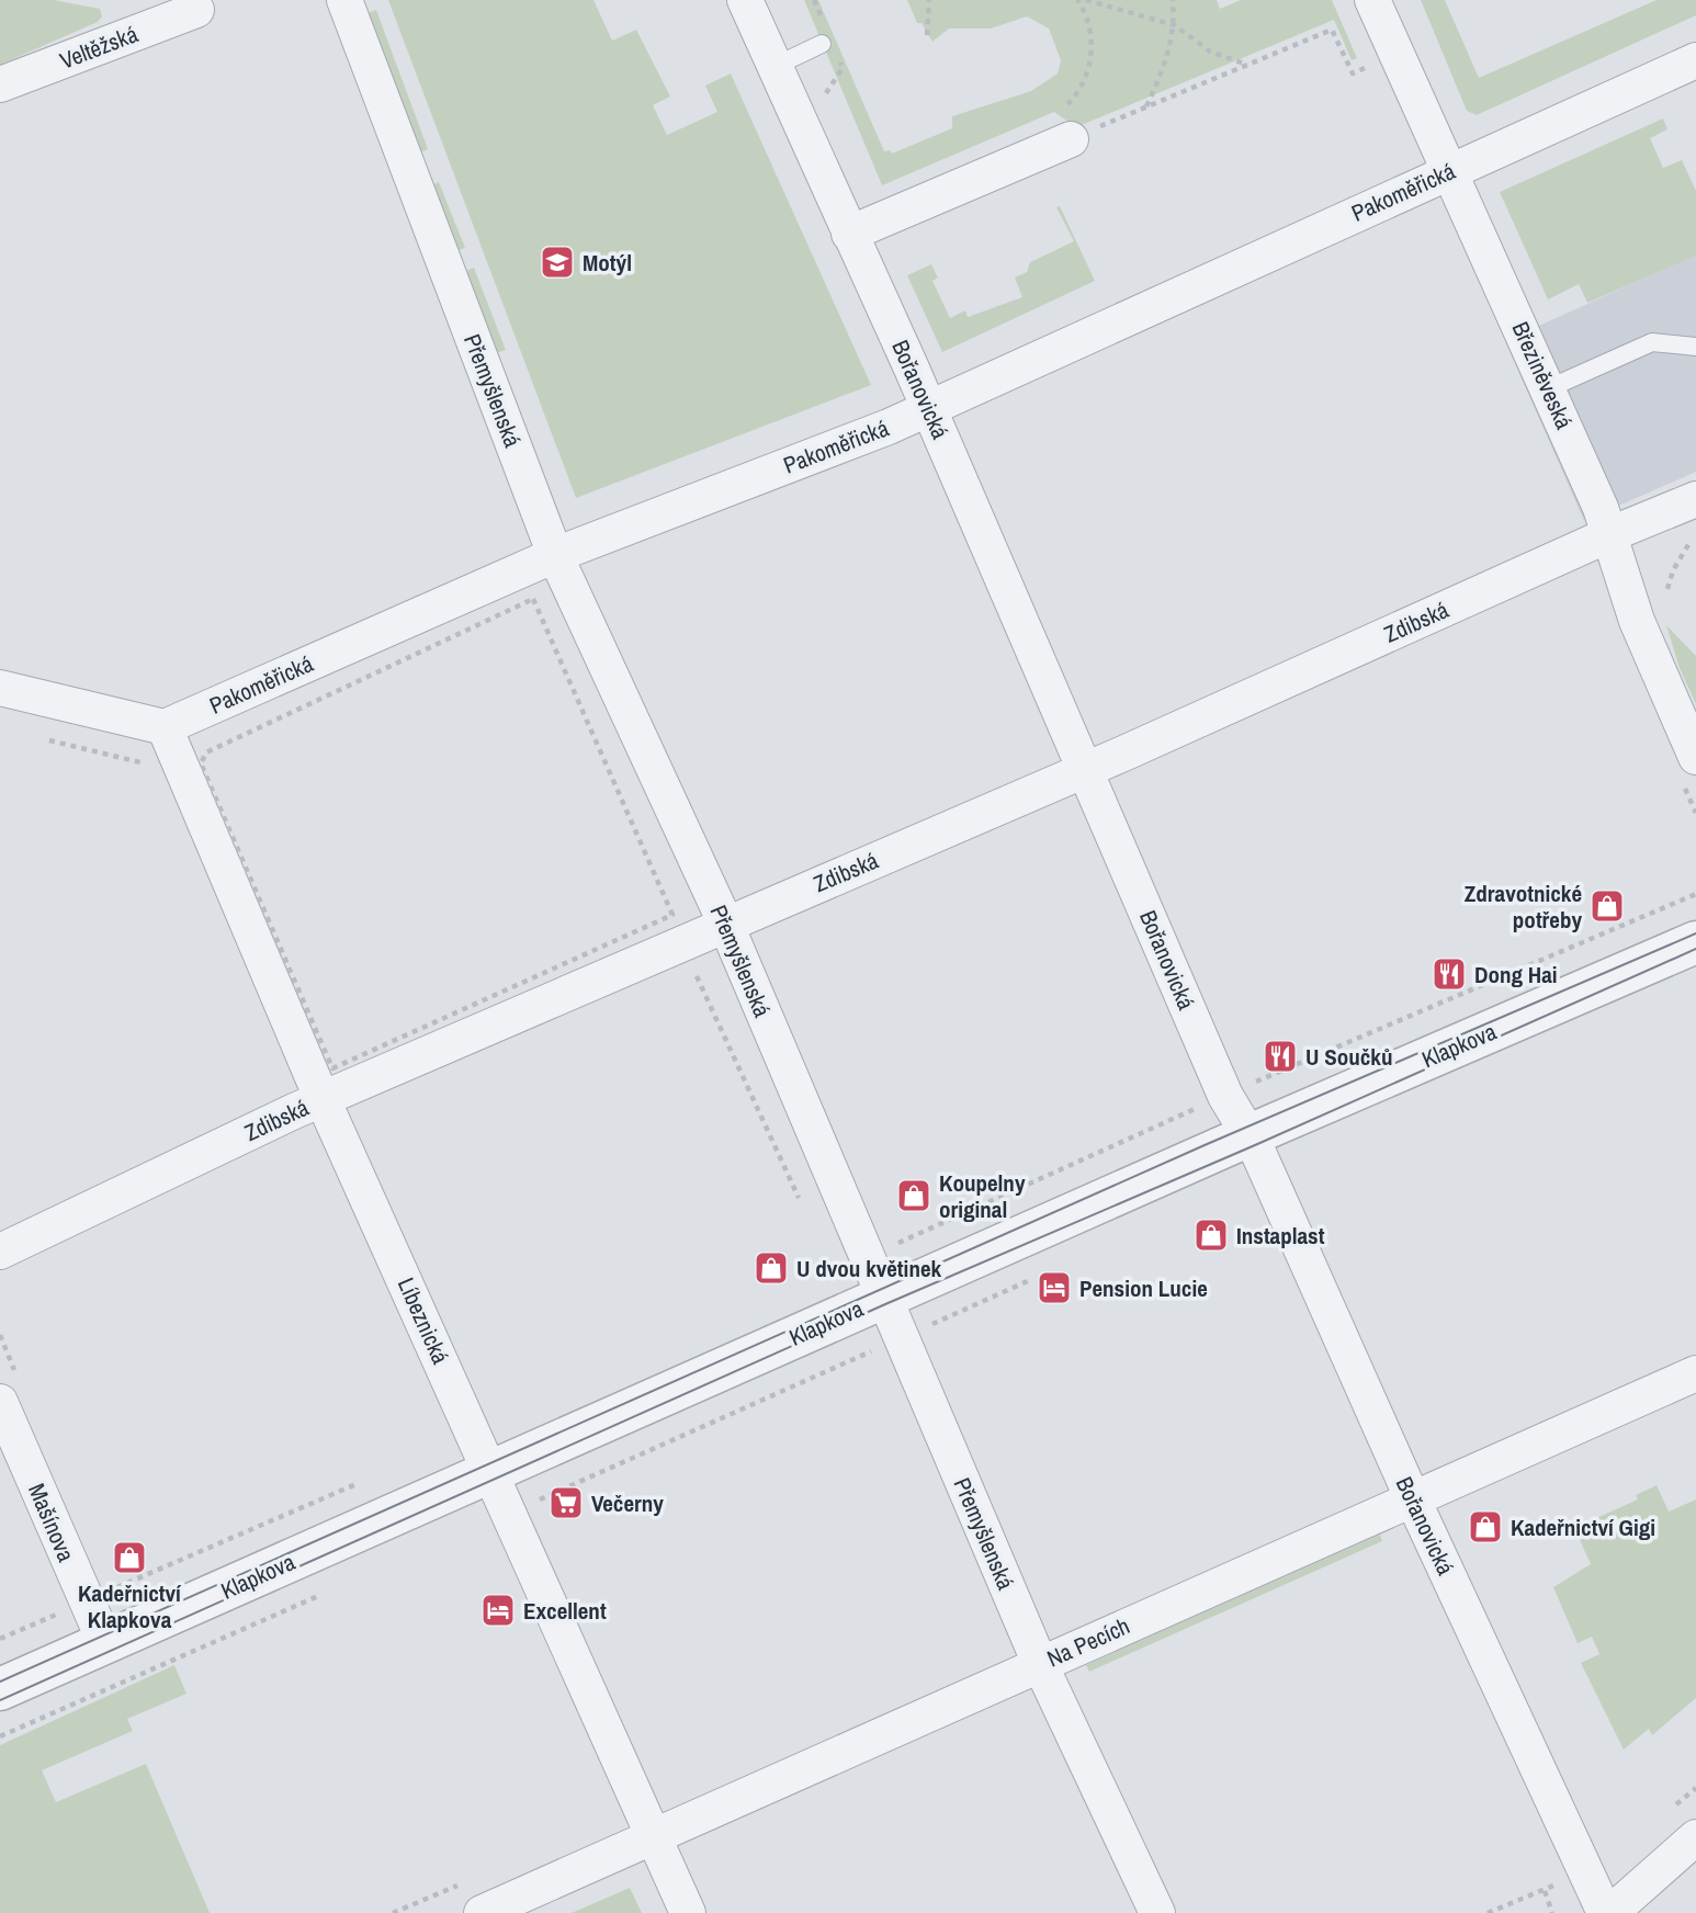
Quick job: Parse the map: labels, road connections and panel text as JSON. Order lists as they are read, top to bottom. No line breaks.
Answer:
{"streets":{"street":["Veltěžská","Pakoměřická","Březiněveská","Bořanovická","Přemyšlenská","Zdibská","Klapkova","Líbeznická","Mašínova","Na Pecích"]},"crossings":[["Pakoměřická","Březiněveská"],["Pakoměřická","Bořanovická"],["Pakoměřická","Přemyšlenská"],["Pakoměřická","Líbeznická"],["Březiněveská","Zdibská"],["Bořanovická","Zdibská"],["Bořanovická","Klapkova"],["Bořanovická","Na Pecích"],["Přemyšlenská","Zdibská"],["Přemyšlenská","Klapkova"],["Přemyšlenská","Na Pecích"],["Zdibská","Líbeznická"],["Klapkova","Líbeznická"],["Klapkova","Mašínova"],["Líbeznická","Na Pecích"]],"places":{"school or university":["Motýl"],"shop":["Zdravotnické potřeby","Koupelny original","Instaplast","U dvou květinek","Kadeřnictví Gigi","Kadeřnictví Klapkova"],"restaurant":["Dong Hai","U Součků"],"hotel":["Pension Lucie","Excellent"],"supermarket":["Večerny"]}}
